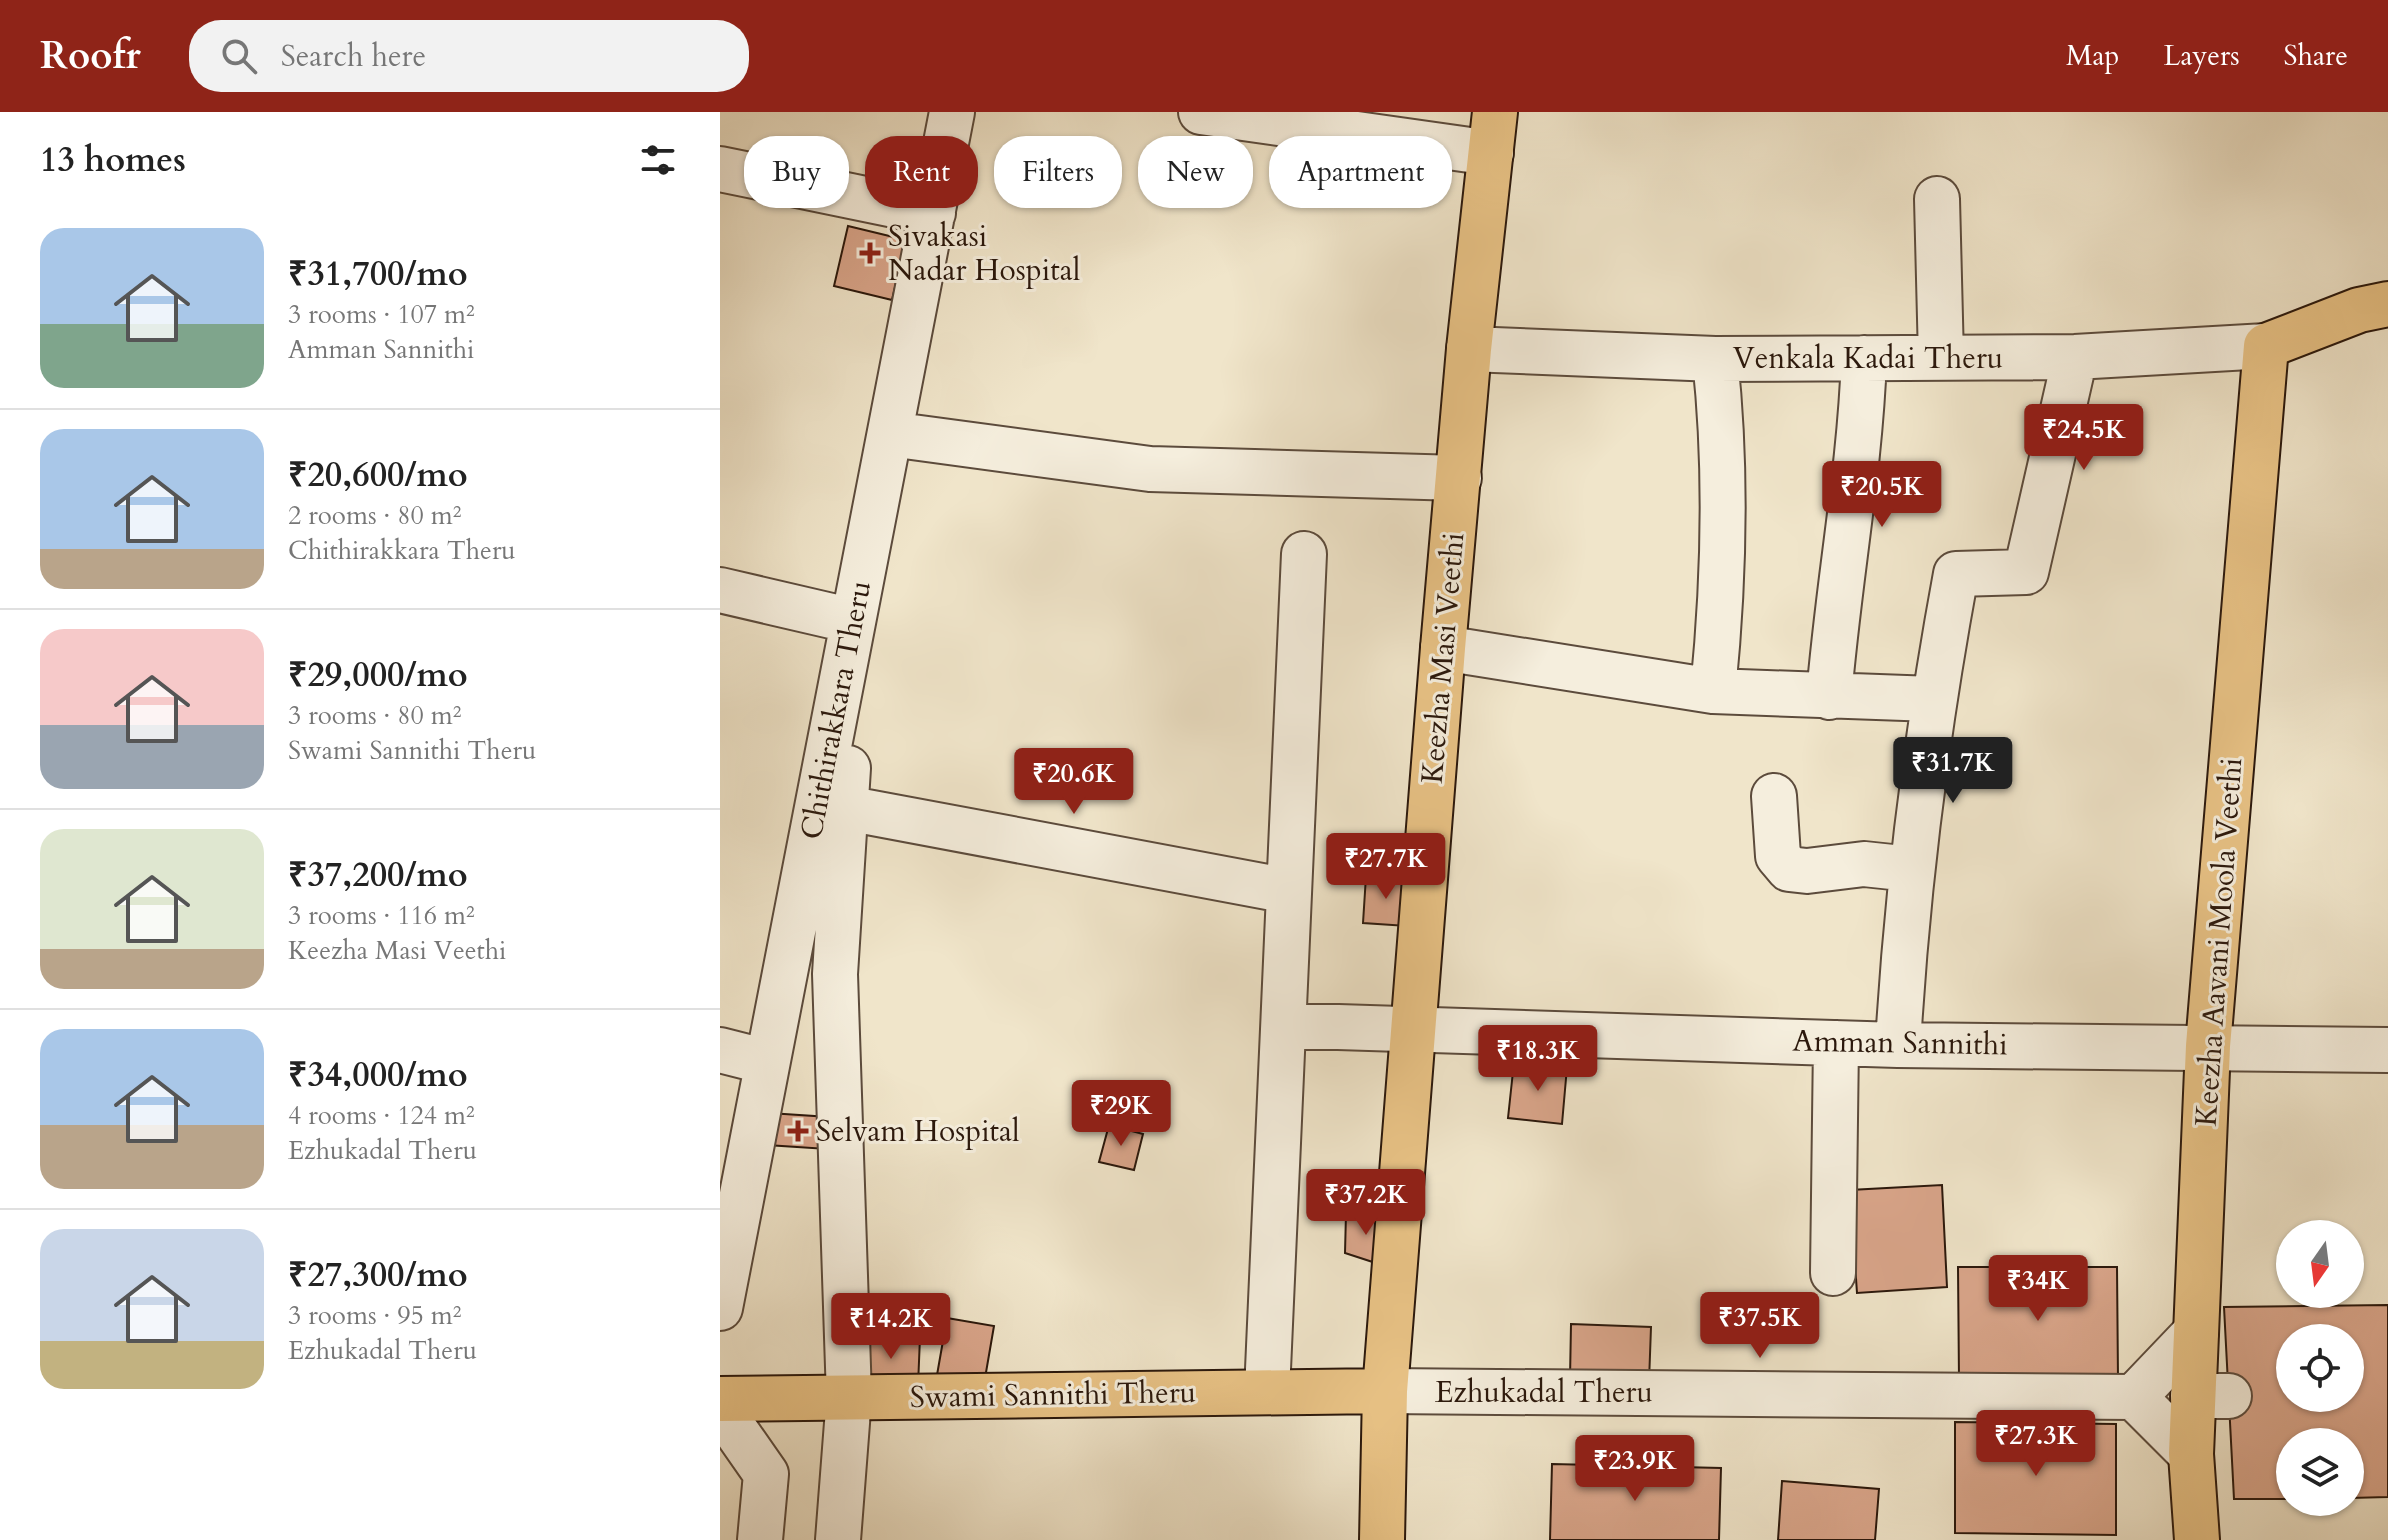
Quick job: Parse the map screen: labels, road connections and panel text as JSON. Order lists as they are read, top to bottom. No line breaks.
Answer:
{"streets":{"main road":["Keezha Masi Veethi","Keezha Aavani Moola Veethi","Swami Sannithi Theru"],"street":["Venkala Kadai Theru","Chithirakkara Theru","Amman Sannithi","Ezhukadal Theru"]},"crossings":[["Venkala Kadai Theru","Keezha Masi Veethi"],["Venkala Kadai Theru","Keezha Aavani Moola Veethi"],["Keezha Masi Veethi","Amman Sannithi"],["Keezha Masi Veethi","Ezhukadal Theru"],["Keezha Masi Veethi","Swami Sannithi Theru"],["Keezha Aavani Moola Veethi","Amman Sannithi"],["Ezhukadal Theru","Swami Sannithi Theru"]],"places":{"health":["Sivakasi Nadar Hospital","Selvam Hospital"]},"north":"bottom","page":{"header":"Roofr","search":"Search here","nav":["Map","Layers","Share"],"heading":"13 homes","chip":["Buy","Rent","Filters","New","Apartment"],"list":[{"name":"₹31,700/mo","note":"3 rooms · 107 m² · Amman Sannithi"},{"name":"₹20,600/mo","note":"2 rooms · 80 m² · Chithirakkara Theru"},{"name":"₹29,000/mo","note":"3 rooms · 80 m² · Swami Sannithi Theru"},{"name":"₹37,200/mo","note":"3 rooms · 116 m² · Keezha Masi Veethi"},{"name":"₹34,000/mo","note":"4 rooms · 124 m² · Ezhukadal Theru"},{"name":"₹27,300/mo","note":"3 rooms · 95 m² · Ezhukadal Theru"}],"price":["₹24.5K","₹20.5K","₹31.7K","₹20.6K","₹27.7K","₹18.3K","₹29K","₹37.2K","₹34K","₹37.5K","₹14.2K","₹27.3K","₹23.9K"]}}
